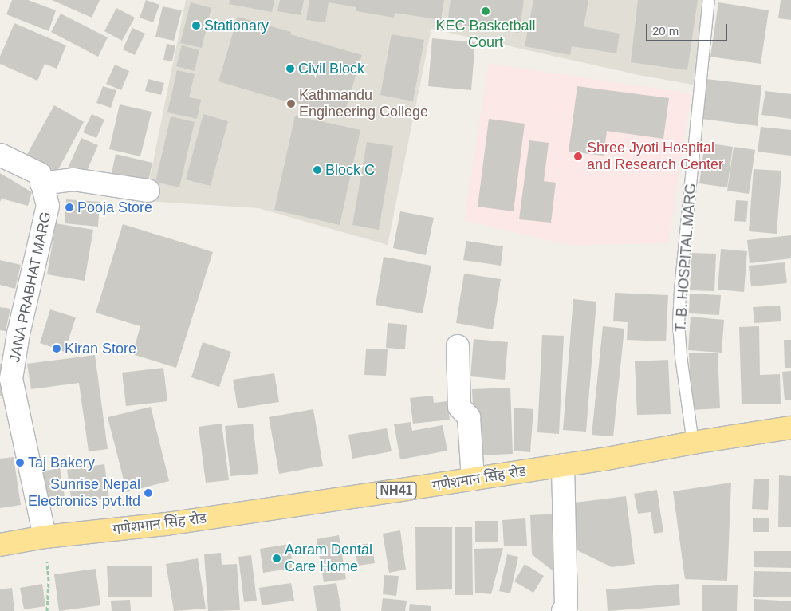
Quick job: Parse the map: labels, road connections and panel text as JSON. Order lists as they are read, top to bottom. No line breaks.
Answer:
{"streets":{"highway":["गणेशमान सिंह रोड","NH41"],"street":["JANA PRABHAT MARG"],"lane":["T. B. HOSPITAL MARG"]},"crossings":[["T. B. HOSPITAL MARG","गणेशमान सिंह रोड"],["JANA PRABHAT MARG","गणेशमान सिंह रोड"]],"places":["KEC Basketball Court","Stationary","Civil Block","Kathmandu Engineering College","Shree Jyoti Hospital and Research Center","Block C","Pooja Store","Kiran Store","Taj Bakery","Sunrise Nepal Electronics pvt.ltd","Aaram Dental Care Home"],"scale_bar":"20 m"}
